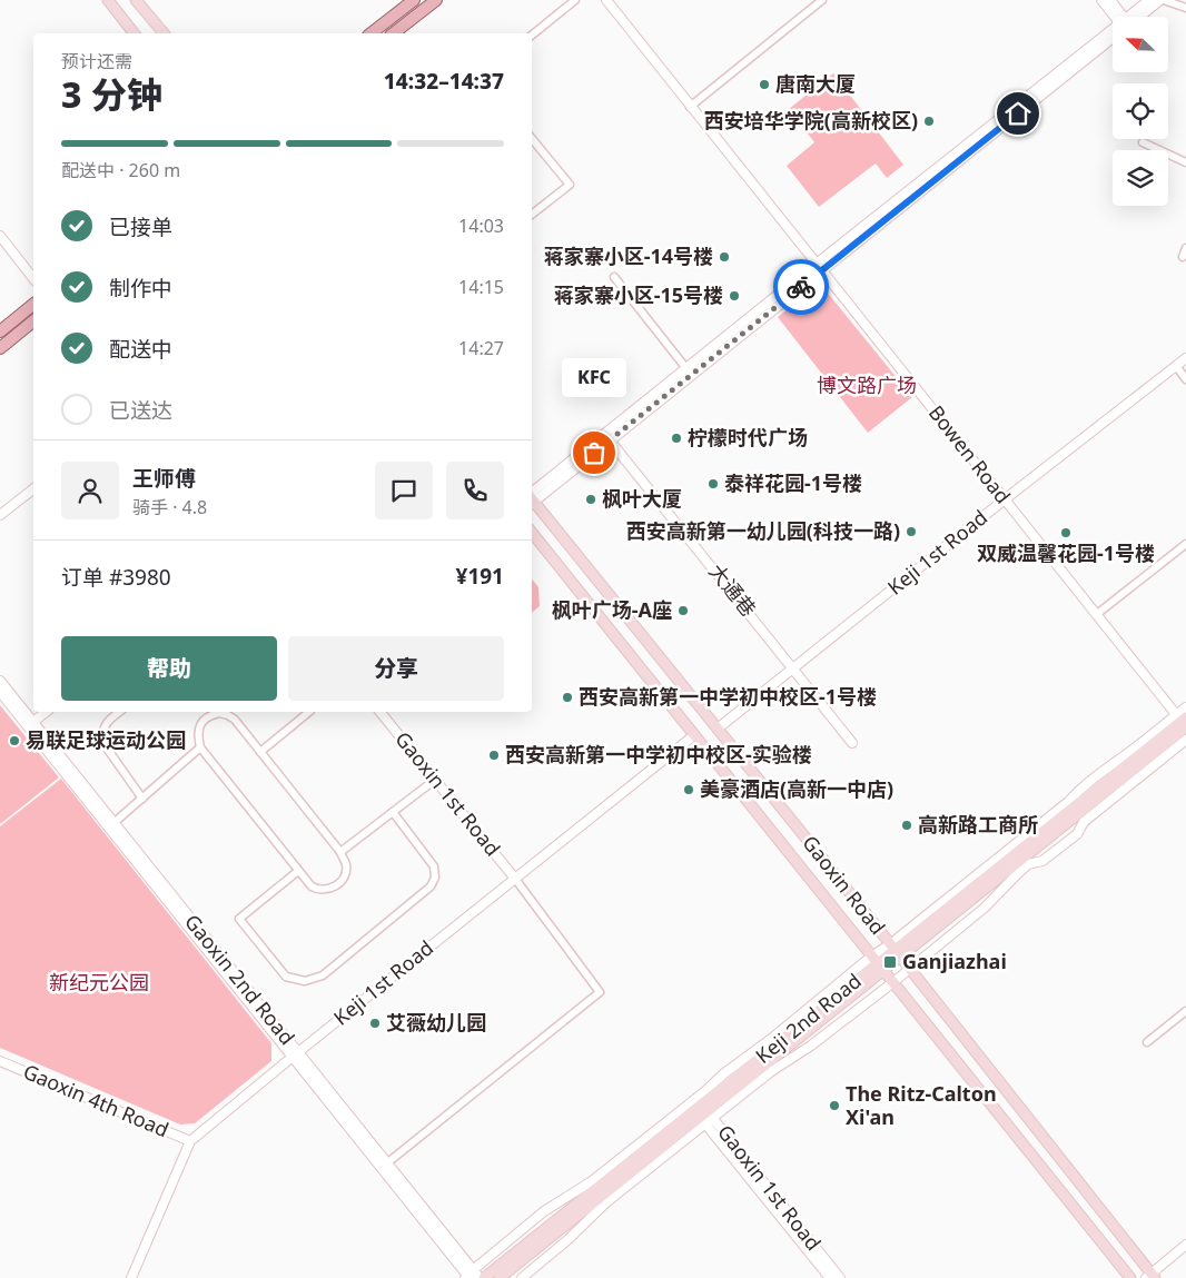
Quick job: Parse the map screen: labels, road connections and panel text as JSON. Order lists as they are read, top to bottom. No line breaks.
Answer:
{"streets":{"main road":["Gaoxin Road","Keji 2nd Road"],"street":["Bowen Road","Keji 1st Road","大通巷","Gaoxin 1st Road","Gaoxin 2nd Road","Gaoxin 4th Road"]},"crossings":[["Bowen Road","Keji 1st Road"],["Bowen Road","Keji 2nd Road"],["Keji 1st Road","大通巷"],["Keji 1st Road","Gaoxin 1st Road"],["Keji 1st Road","Gaoxin Road"],["Keji 1st Road","Gaoxin 2nd Road"],["Keji 1st Road","Gaoxin 4th Road"],["Gaoxin 1st Road","Keji 2nd Road"],["Gaoxin Road","Keji 2nd Road"]],"parks":["博文路广场","新纪元公园"],"places":{"other":["唐南大厦","西安培华学院(高新校区)","蒋家寨小区-14号楼","蒋家寨小区-15号楼","柠檬时代广场","KFC","泰祥花园-1号楼","枫叶大厦","西安高新第一幼儿园(科技一路)","双威温馨花园-1号楼","枫叶广场-A座","西安高新第一中学初中校区-1号楼","易联足球运动公园","西安高新第一中学初中校区-实验楼","美豪酒店(高新一中店)","高新路工商所","艾薇幼儿园","The Ritz-Calton Xi'an"],"transit":["Ganjiazhai"]},"north":"top left","page":{"heading":["3 分钟","预计还需","14:32–14:37"],"panel":["王师傅","骑手 · 4.8","订单 #3980","¥191"],"bar":"配送中 · 260 m","list":[["已接单","14:03"],["制作中","14:15"],["配送中","14:27"],"已送达"],"bubble":"KFC","buttons":["帮助","分享"]}}
